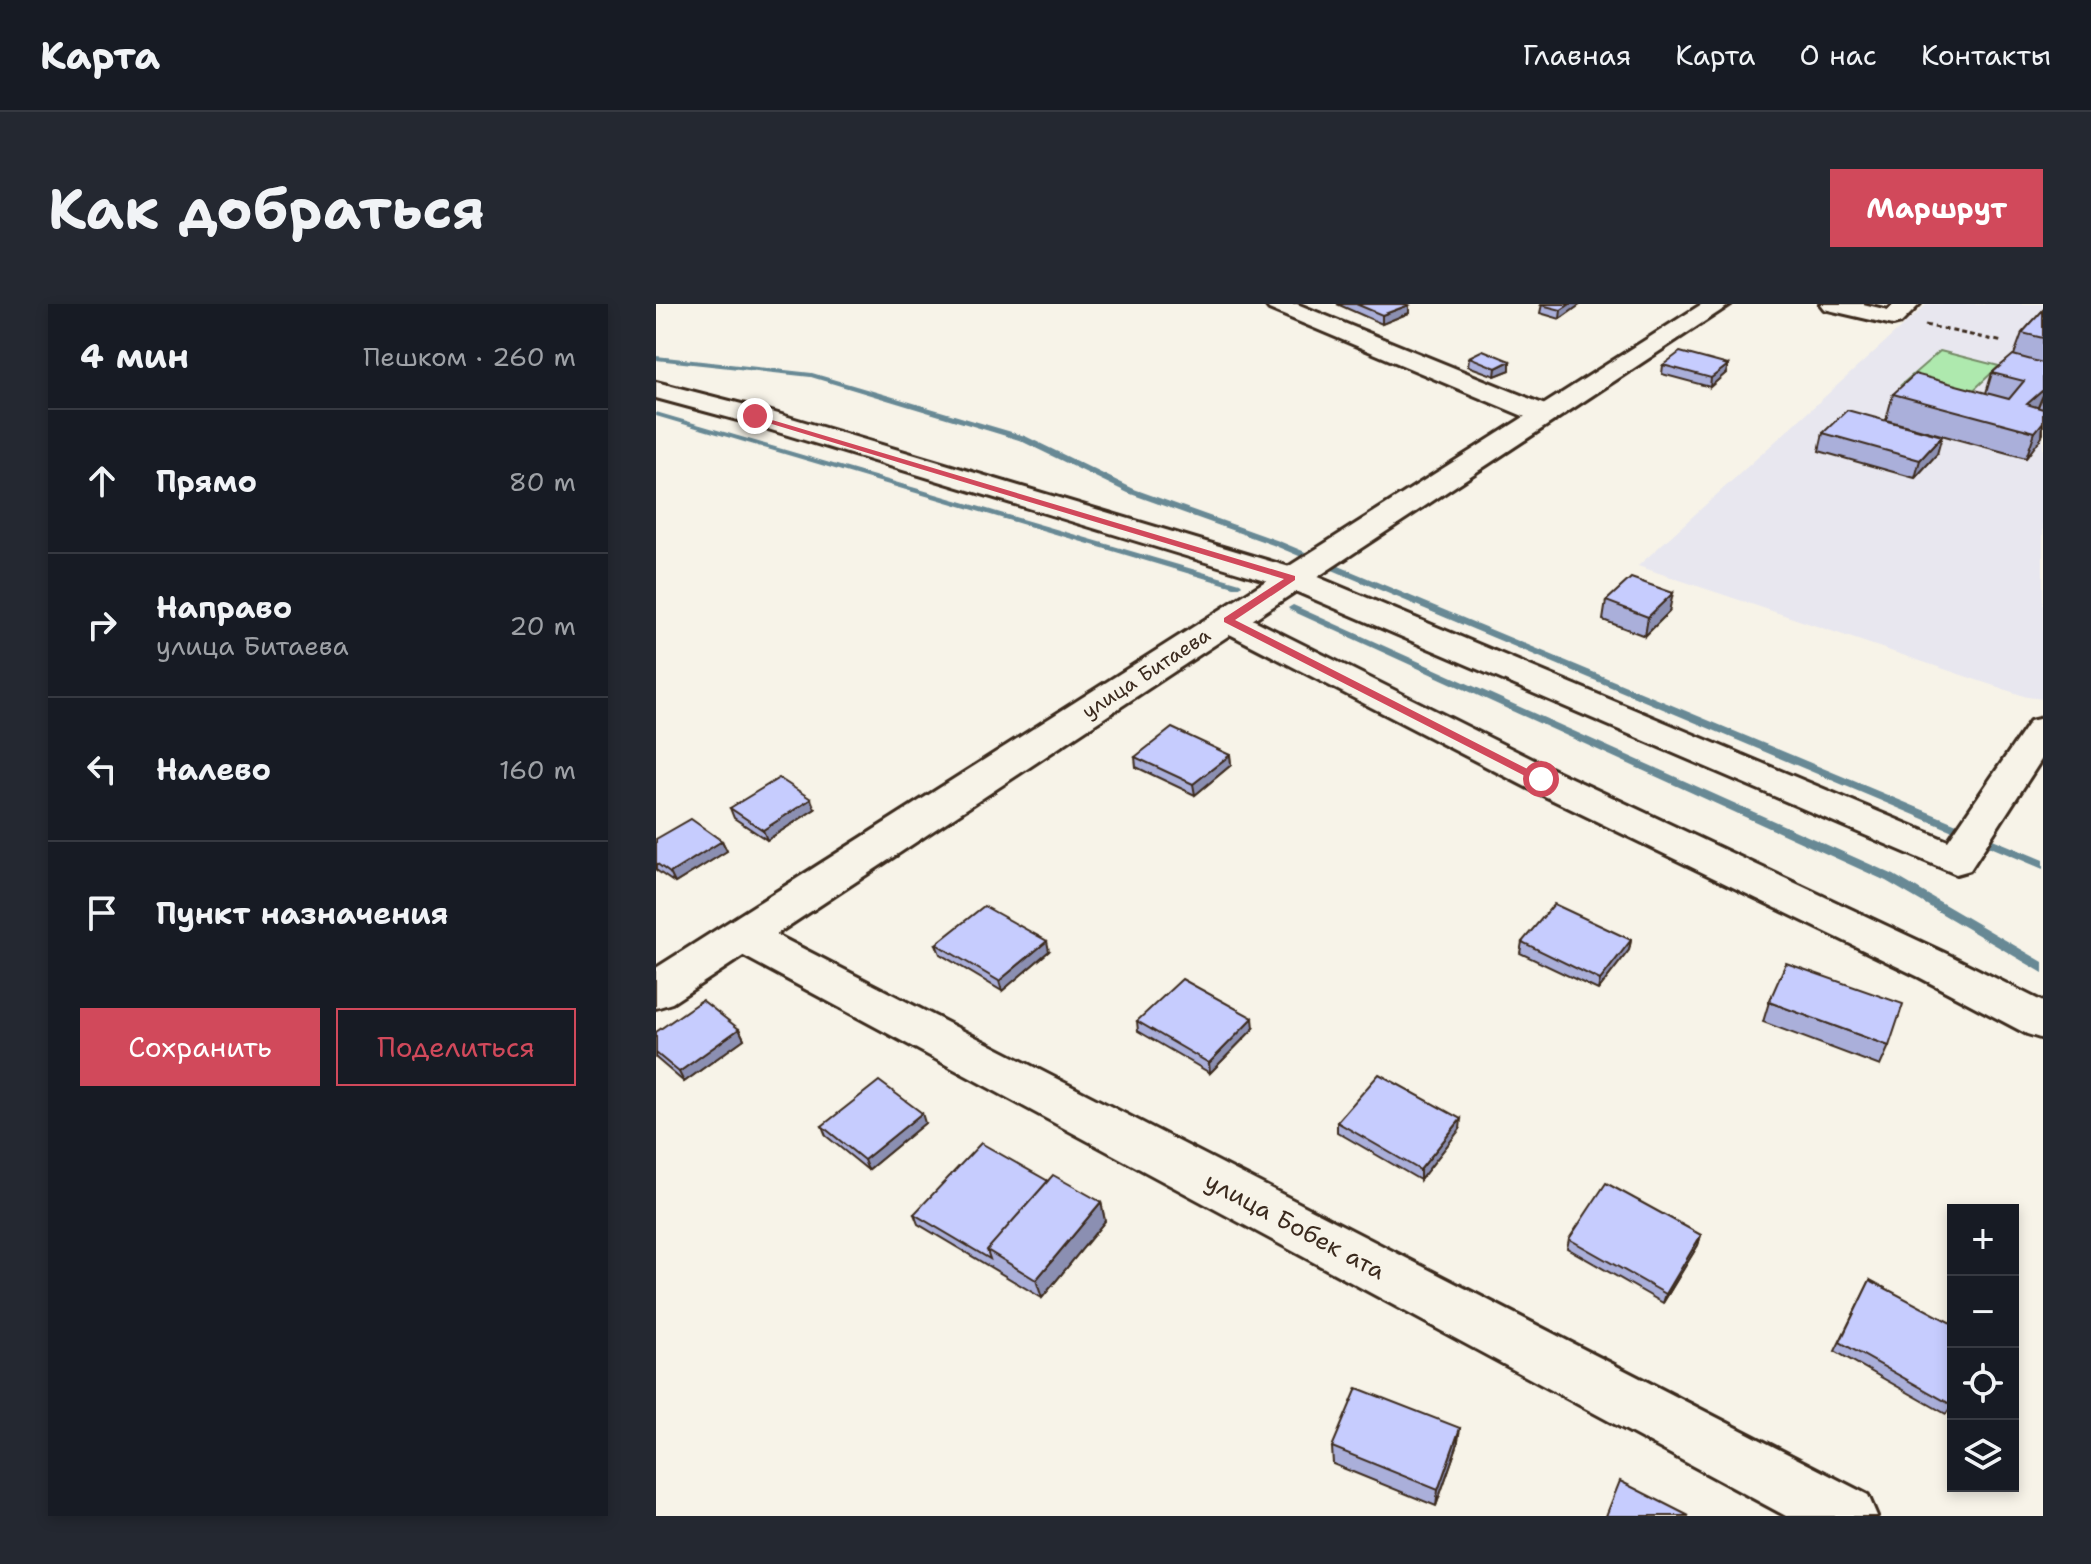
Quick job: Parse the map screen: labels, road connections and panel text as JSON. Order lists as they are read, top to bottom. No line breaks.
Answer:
{"streets":{"street":["улица Битаева","улица Бобек ата"]},"crossings":[["улица Битаева","улица Бобек ата"]],"page":{"header":"Карта","nav":["Главная","Карта","О нас","Контакты"],"buttons":["Маршрут",["Сохранить","Поделиться"]],"title":"Как добраться","heading":["4 мин","Пешком · 260 m"],"list":[["Прямо","80 m"],["Направо","улица Битаева","20 m"],["Налево","160 m"],"Пункт назначения"],"map_buttons":["+","−"]}}
